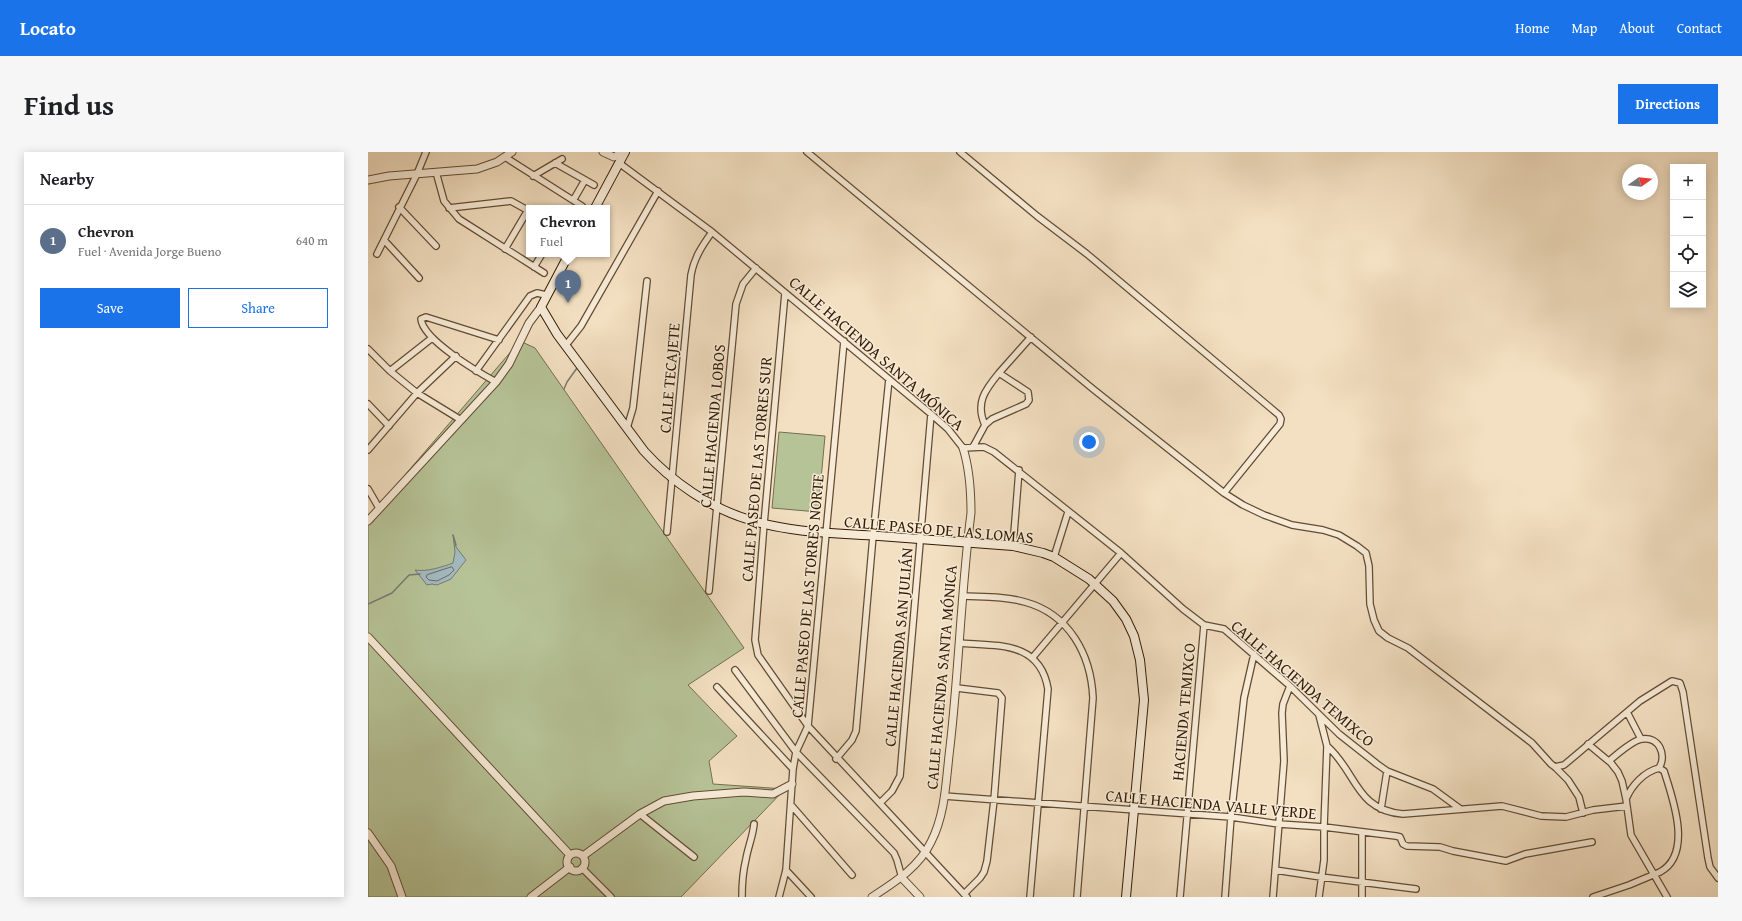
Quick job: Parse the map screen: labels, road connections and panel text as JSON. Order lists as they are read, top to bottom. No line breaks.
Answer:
{"streets":{"main road":["CALLE PASEO DE LAS LOMAS"],"street":["CALLE HACIENDA SANTA MÓNICA","CALLE TECAJETE","CALLE HACIENDA LOBOS","CALLE PASEO DE LAS TORRES SUR","CALLE PASEO DE LAS TORRES NORTE","CALLE HACIENDA SAN JULIÁN","CALLE HACIENDA TEMIXCO","HACIENDA TEMIXCO","CALLE HACIENDA VALLE VERDE"]},"crossings":[["CALLE HACIENDA SANTA MÓNICA","CALLE TECAJETE"],["CALLE HACIENDA SANTA MÓNICA","CALLE HACIENDA LOBOS"],["CALLE HACIENDA SANTA MÓNICA","CALLE PASEO DE LAS TORRES SUR"],["CALLE HACIENDA SANTA MÓNICA","CALLE PASEO DE LAS LOMAS"],["CALLE HACIENDA SANTA MÓNICA","CALLE PASEO DE LAS TORRES NORTE"],["CALLE HACIENDA SANTA MÓNICA","CALLE HACIENDA SAN JULIÁN"],["CALLE HACIENDA SANTA MÓNICA","CALLE HACIENDA TEMIXCO"],["CALLE HACIENDA SANTA MÓNICA","CALLE HACIENDA VALLE VERDE"],["CALLE TECAJETE","CALLE PASEO DE LAS LOMAS"],["CALLE HACIENDA LOBOS","CALLE PASEO DE LAS LOMAS"],["CALLE PASEO DE LAS TORRES SUR","CALLE PASEO DE LAS LOMAS"],["CALLE PASEO DE LAS TORRES SUR","CALLE PASEO DE LAS TORRES NORTE"],["CALLE PASEO DE LAS LOMAS","CALLE PASEO DE LAS TORRES NORTE"],["CALLE PASEO DE LAS LOMAS","CALLE HACIENDA SAN JULIÁN"],["CALLE PASEO DE LAS LOMAS","CALLE HACIENDA VALLE VERDE"],["CALLE HACIENDA TEMIXCO","HACIENDA TEMIXCO"],["HACIENDA TEMIXCO","CALLE HACIENDA VALLE VERDE"]],"north":"right","page":{"header":"Locato","nav":["Home","Map","About","Contact"],"title":"Find us","buttons":["Directions",["Save","Share"]],"heading":"Nearby","map_buttons":["+","−"],"list":[{"mark":"1","name":"Chevron","note":"Fuel · Avenida Jorge Bueno","value":"640 m"}],"popup":["Chevron","Fuel"],"pins":"1"}}
